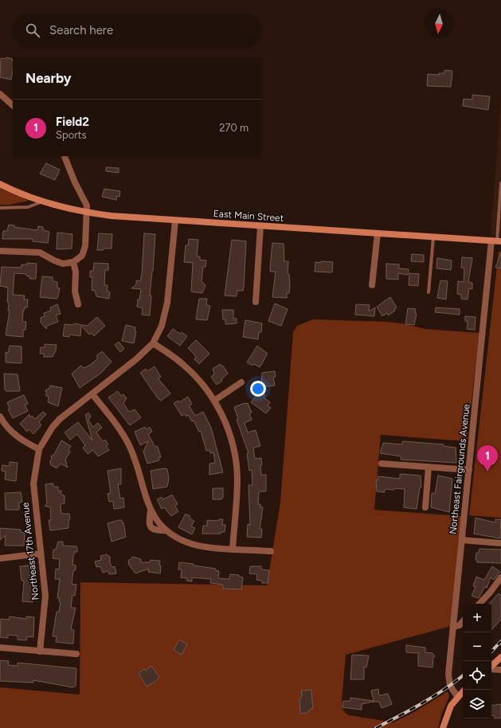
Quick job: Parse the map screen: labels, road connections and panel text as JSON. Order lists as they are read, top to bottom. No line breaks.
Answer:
{"streets":{"main road":["East Main Street"],"street":["Northeast Fairgrounds Avenue","Northeast 17th Avenue"]},"crossings":[["East Main Street","Northeast Fairgrounds Avenue"]],"north":"bottom","page":{"search":"Search here","heading":"Nearby","list":[{"mark":"1","name":"Field2","note":"Sports","value":"270 m"}],"pins":"1","map_buttons":["+","−"]}}
